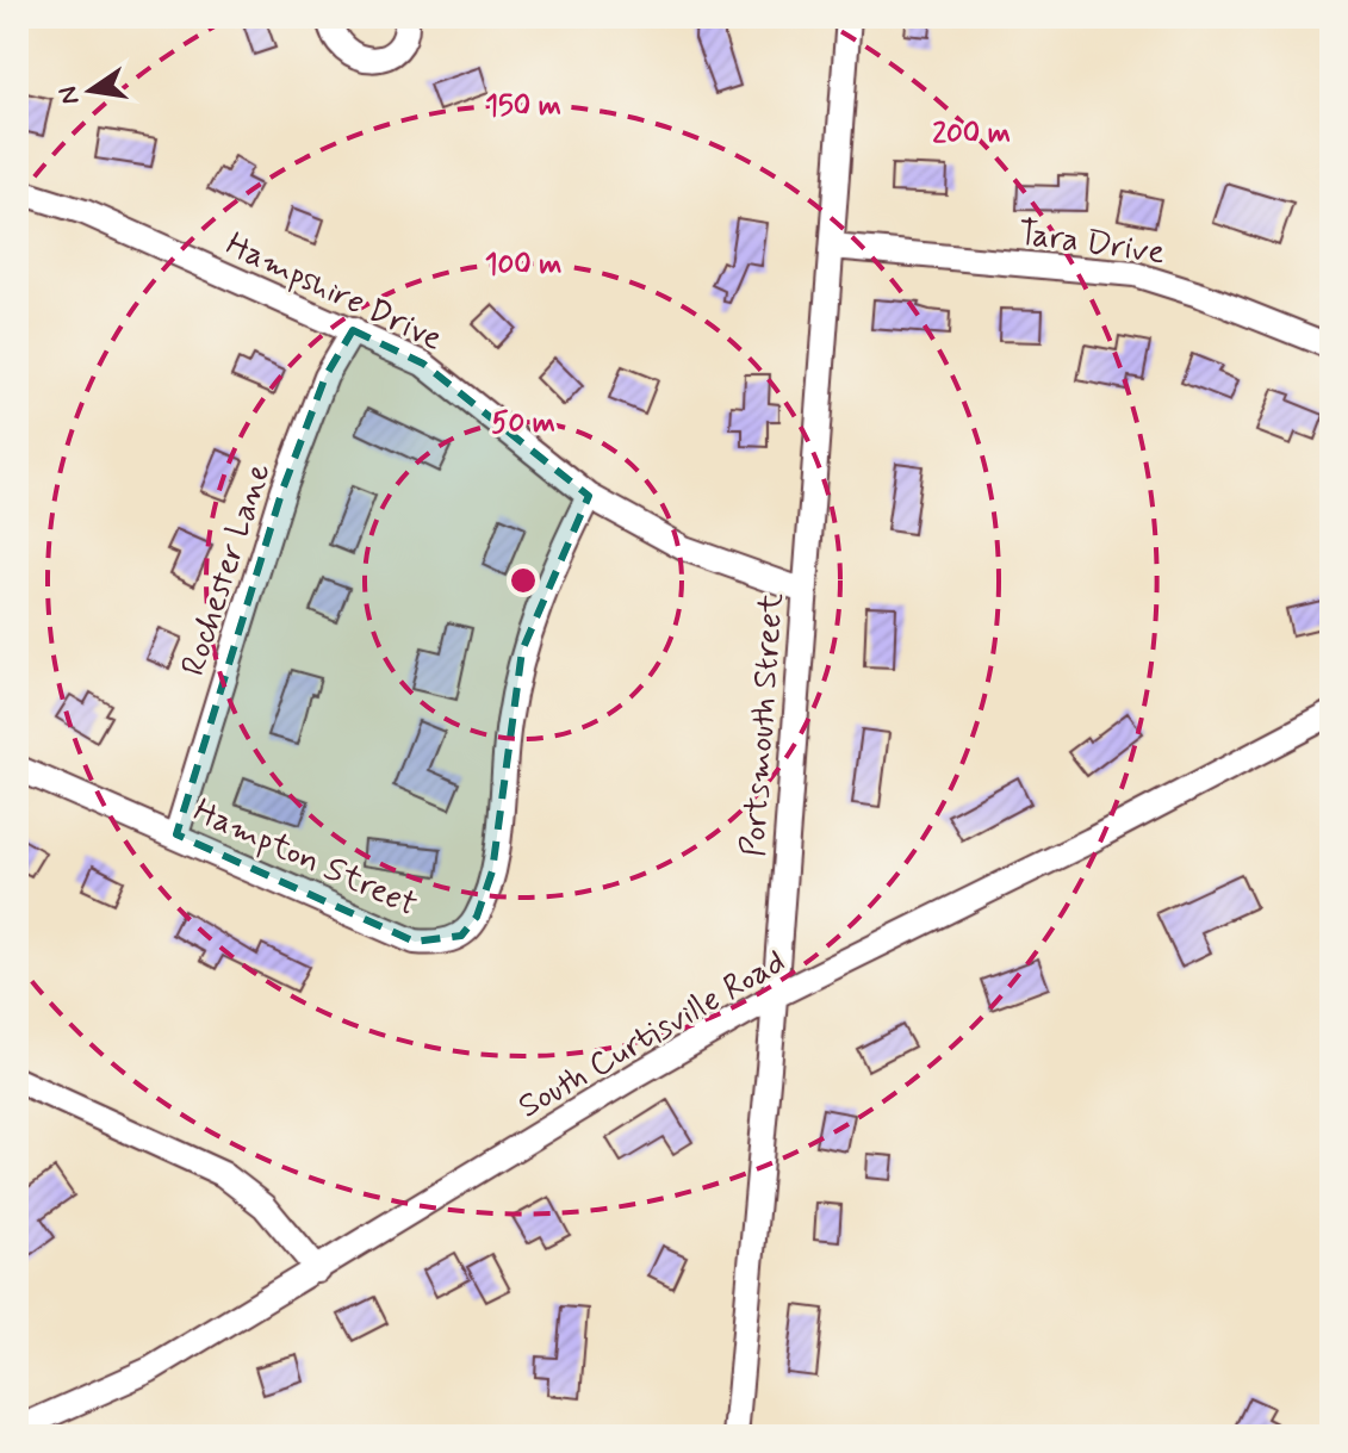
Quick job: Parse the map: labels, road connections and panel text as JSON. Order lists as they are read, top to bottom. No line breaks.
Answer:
{"streets":{"street":["Tara Drive","Hampshire Drive","Rochester Lane","Portsmouth Street","Hampton Street","South Curtisville Road"]},"crossings":[["Tara Drive","Portsmouth Street"],["Hampshire Drive","Rochester Lane"],["Hampshire Drive","Portsmouth Street"],["Hampshire Drive","Hampton Street"],["Rochester Lane","Hampton Street"],["Portsmouth Street","South Curtisville Road"]],"north":"left","rings":["150 m","200 m","100 m","50 m"]}
